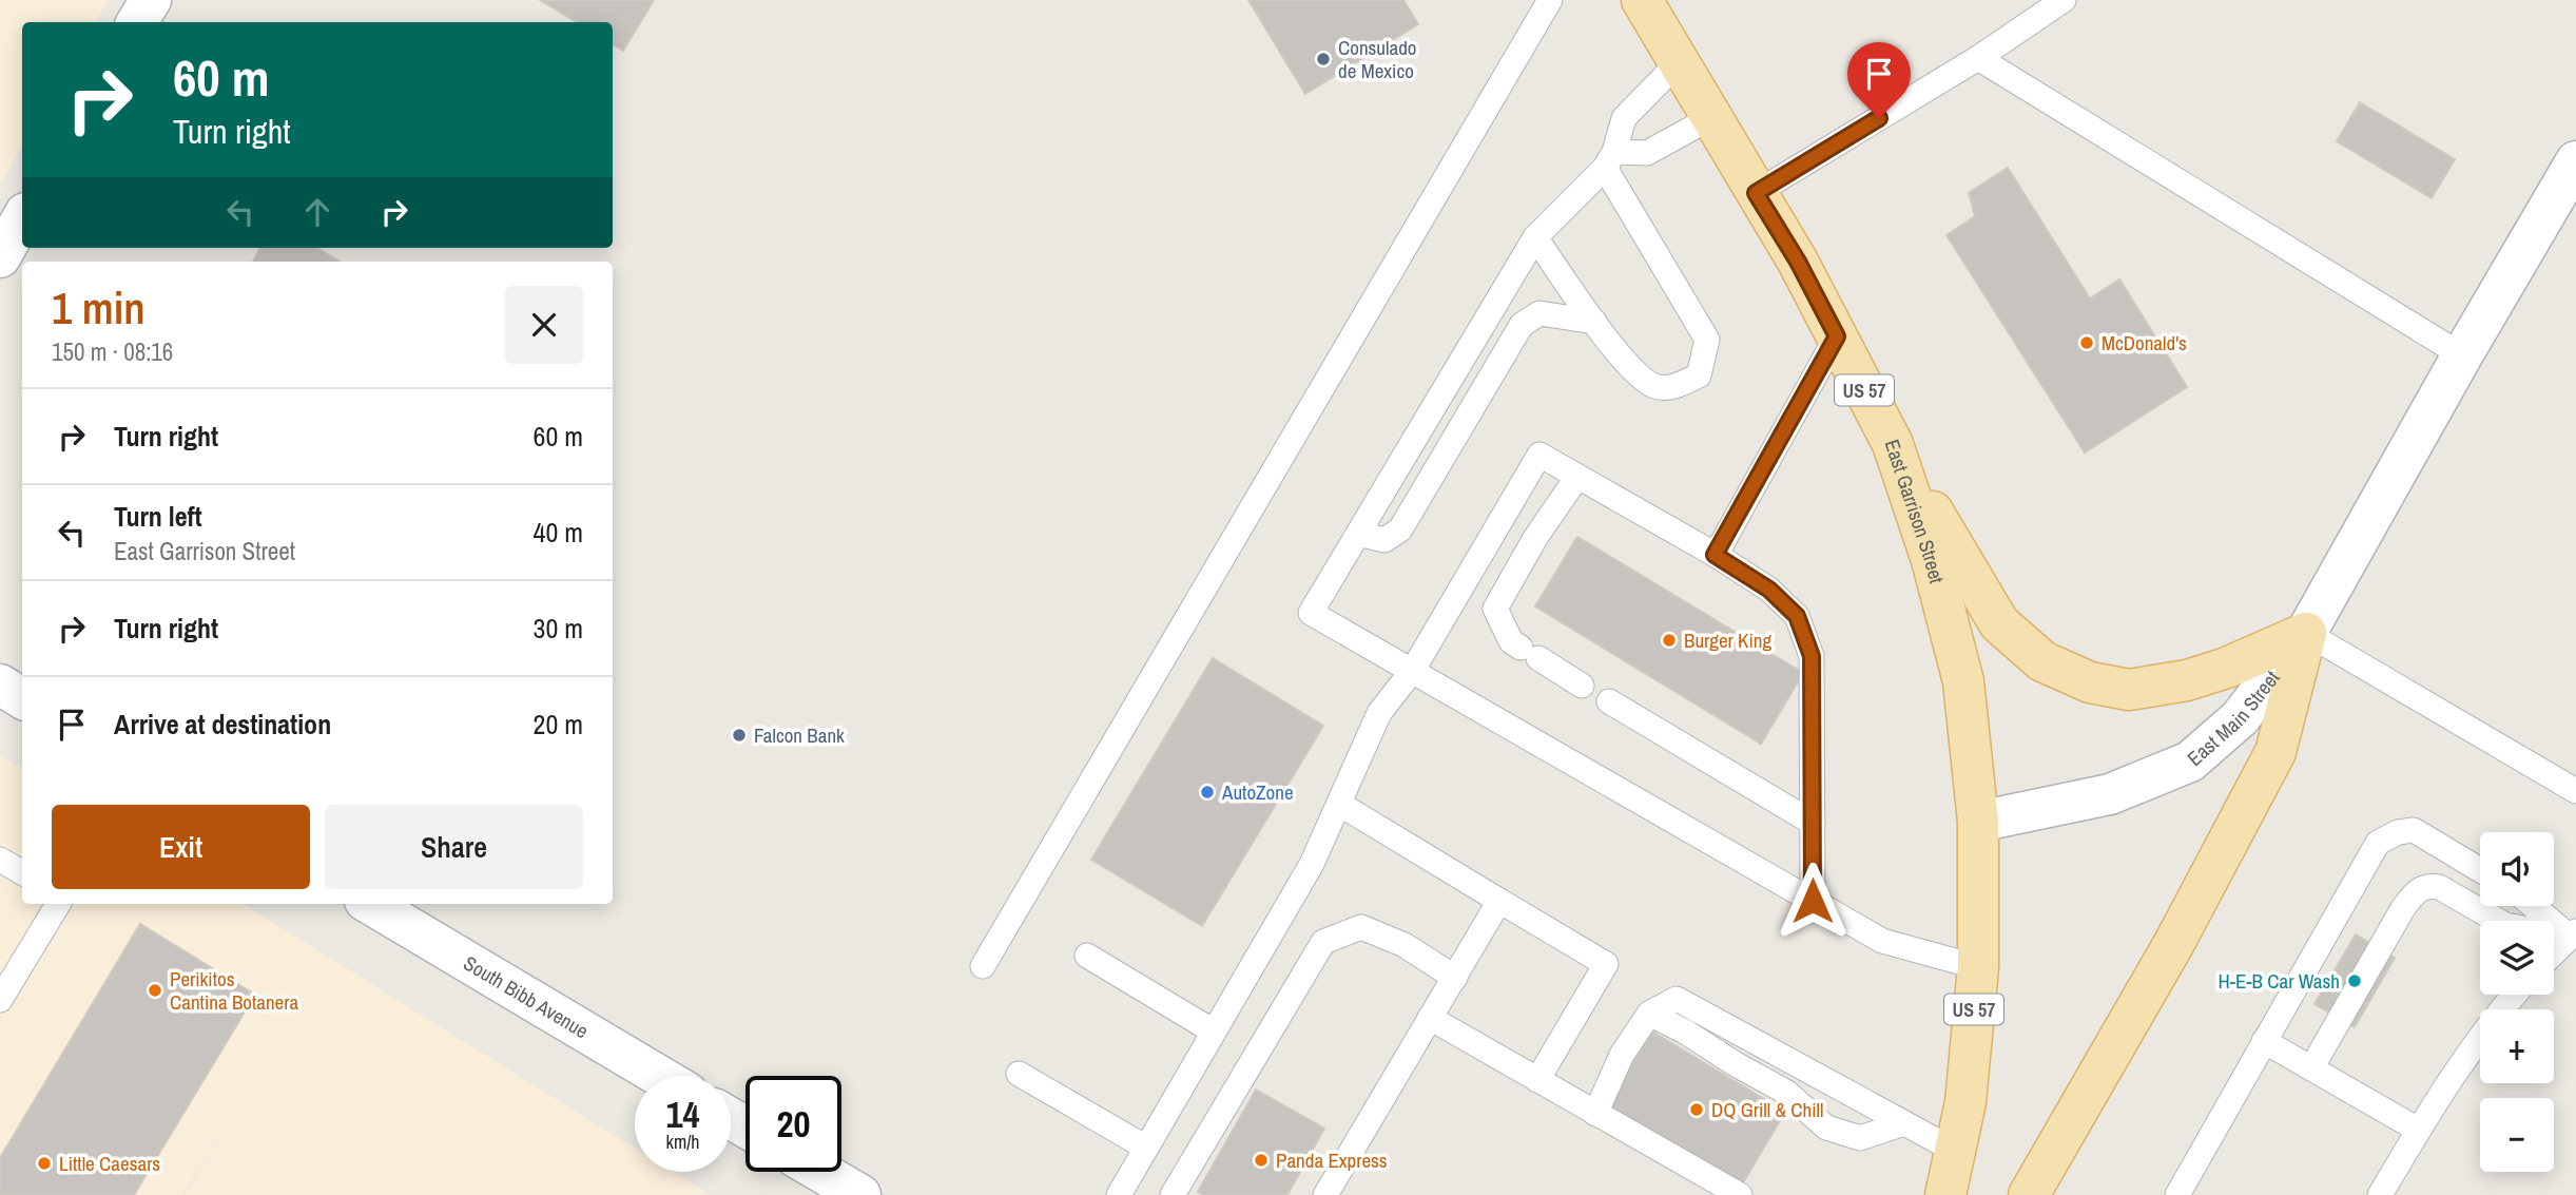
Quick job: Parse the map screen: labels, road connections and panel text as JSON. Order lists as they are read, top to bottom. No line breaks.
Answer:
{"streets":{"main road":["US 57","East Garrison Street","East Main Street","South Bibb Avenue"]},"crossings":[["US 57","East Garrison Street"],["US 57","East Main Street"],["East Garrison Street","East Main Street"]],"places":["Consulado de Mexico","McDonald's","Burger King","Falcon Bank","AutoZone","H-E-B Car Wash","Perikitos Cantina Botanera","DQ Grill & Chill","Panda Express","Little Caesars"],"page":{"turn":["60 m","Turn right"],"heading":["1 min","150 m · 08:16"],"list":[{"name":"Turn right","value":"60 m"},{"name":"Turn left","note":"East Garrison Street","value":"40 m"},{"name":"Turn right","value":"30 m"},{"name":"Arrive at destination","value":"20 m"}],"buttons":["Exit","Share"],"map_buttons":["+","−"],"speed":"14 km/h","limit":"20"}}
